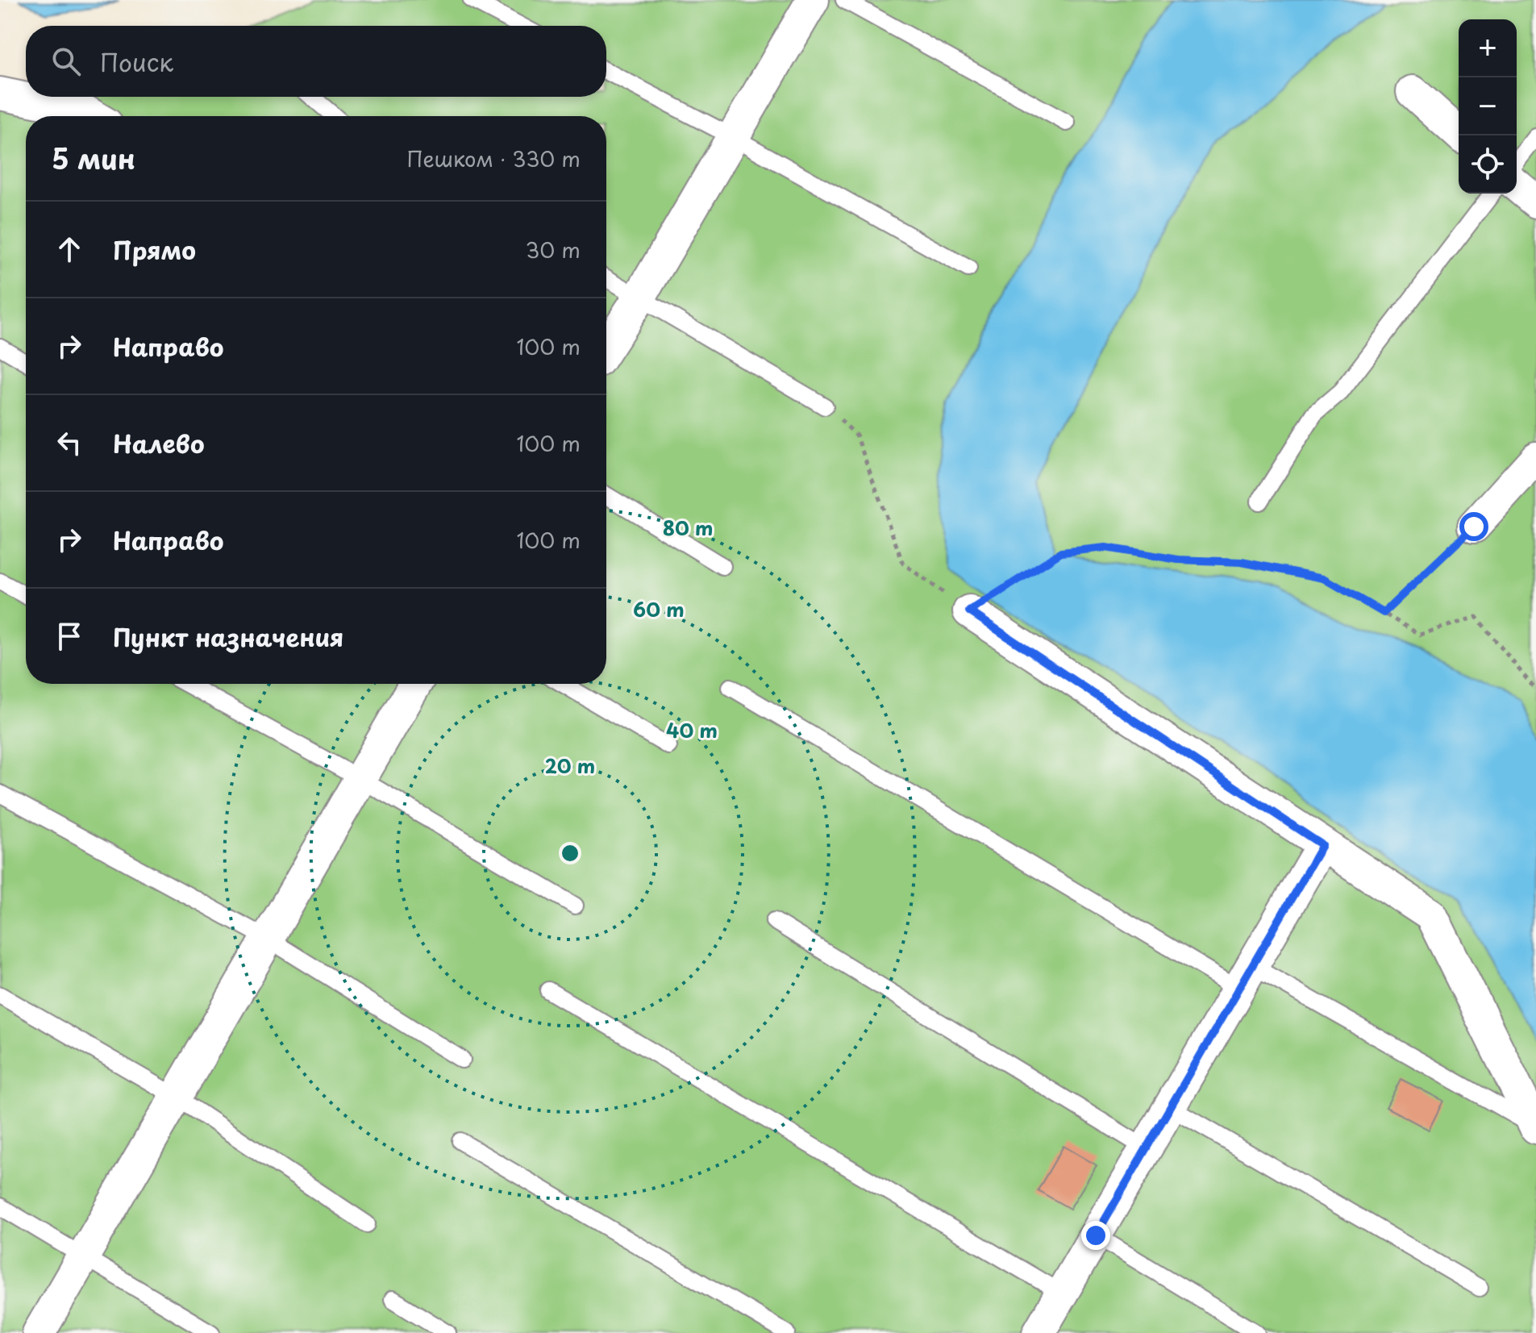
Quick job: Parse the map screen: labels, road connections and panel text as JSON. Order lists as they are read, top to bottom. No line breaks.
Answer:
{"page":{"map_buttons":["+","−"],"search":"Поиск","heading":["5 мин","Пешком · 330 m"],"list":[["Прямо","30 m"],["Направо","100 m"],["Налево","100 m"],["Направо","100 m"],"Пункт назначения"]},"rings":["80 m","60 m","40 m","20 m"]}
